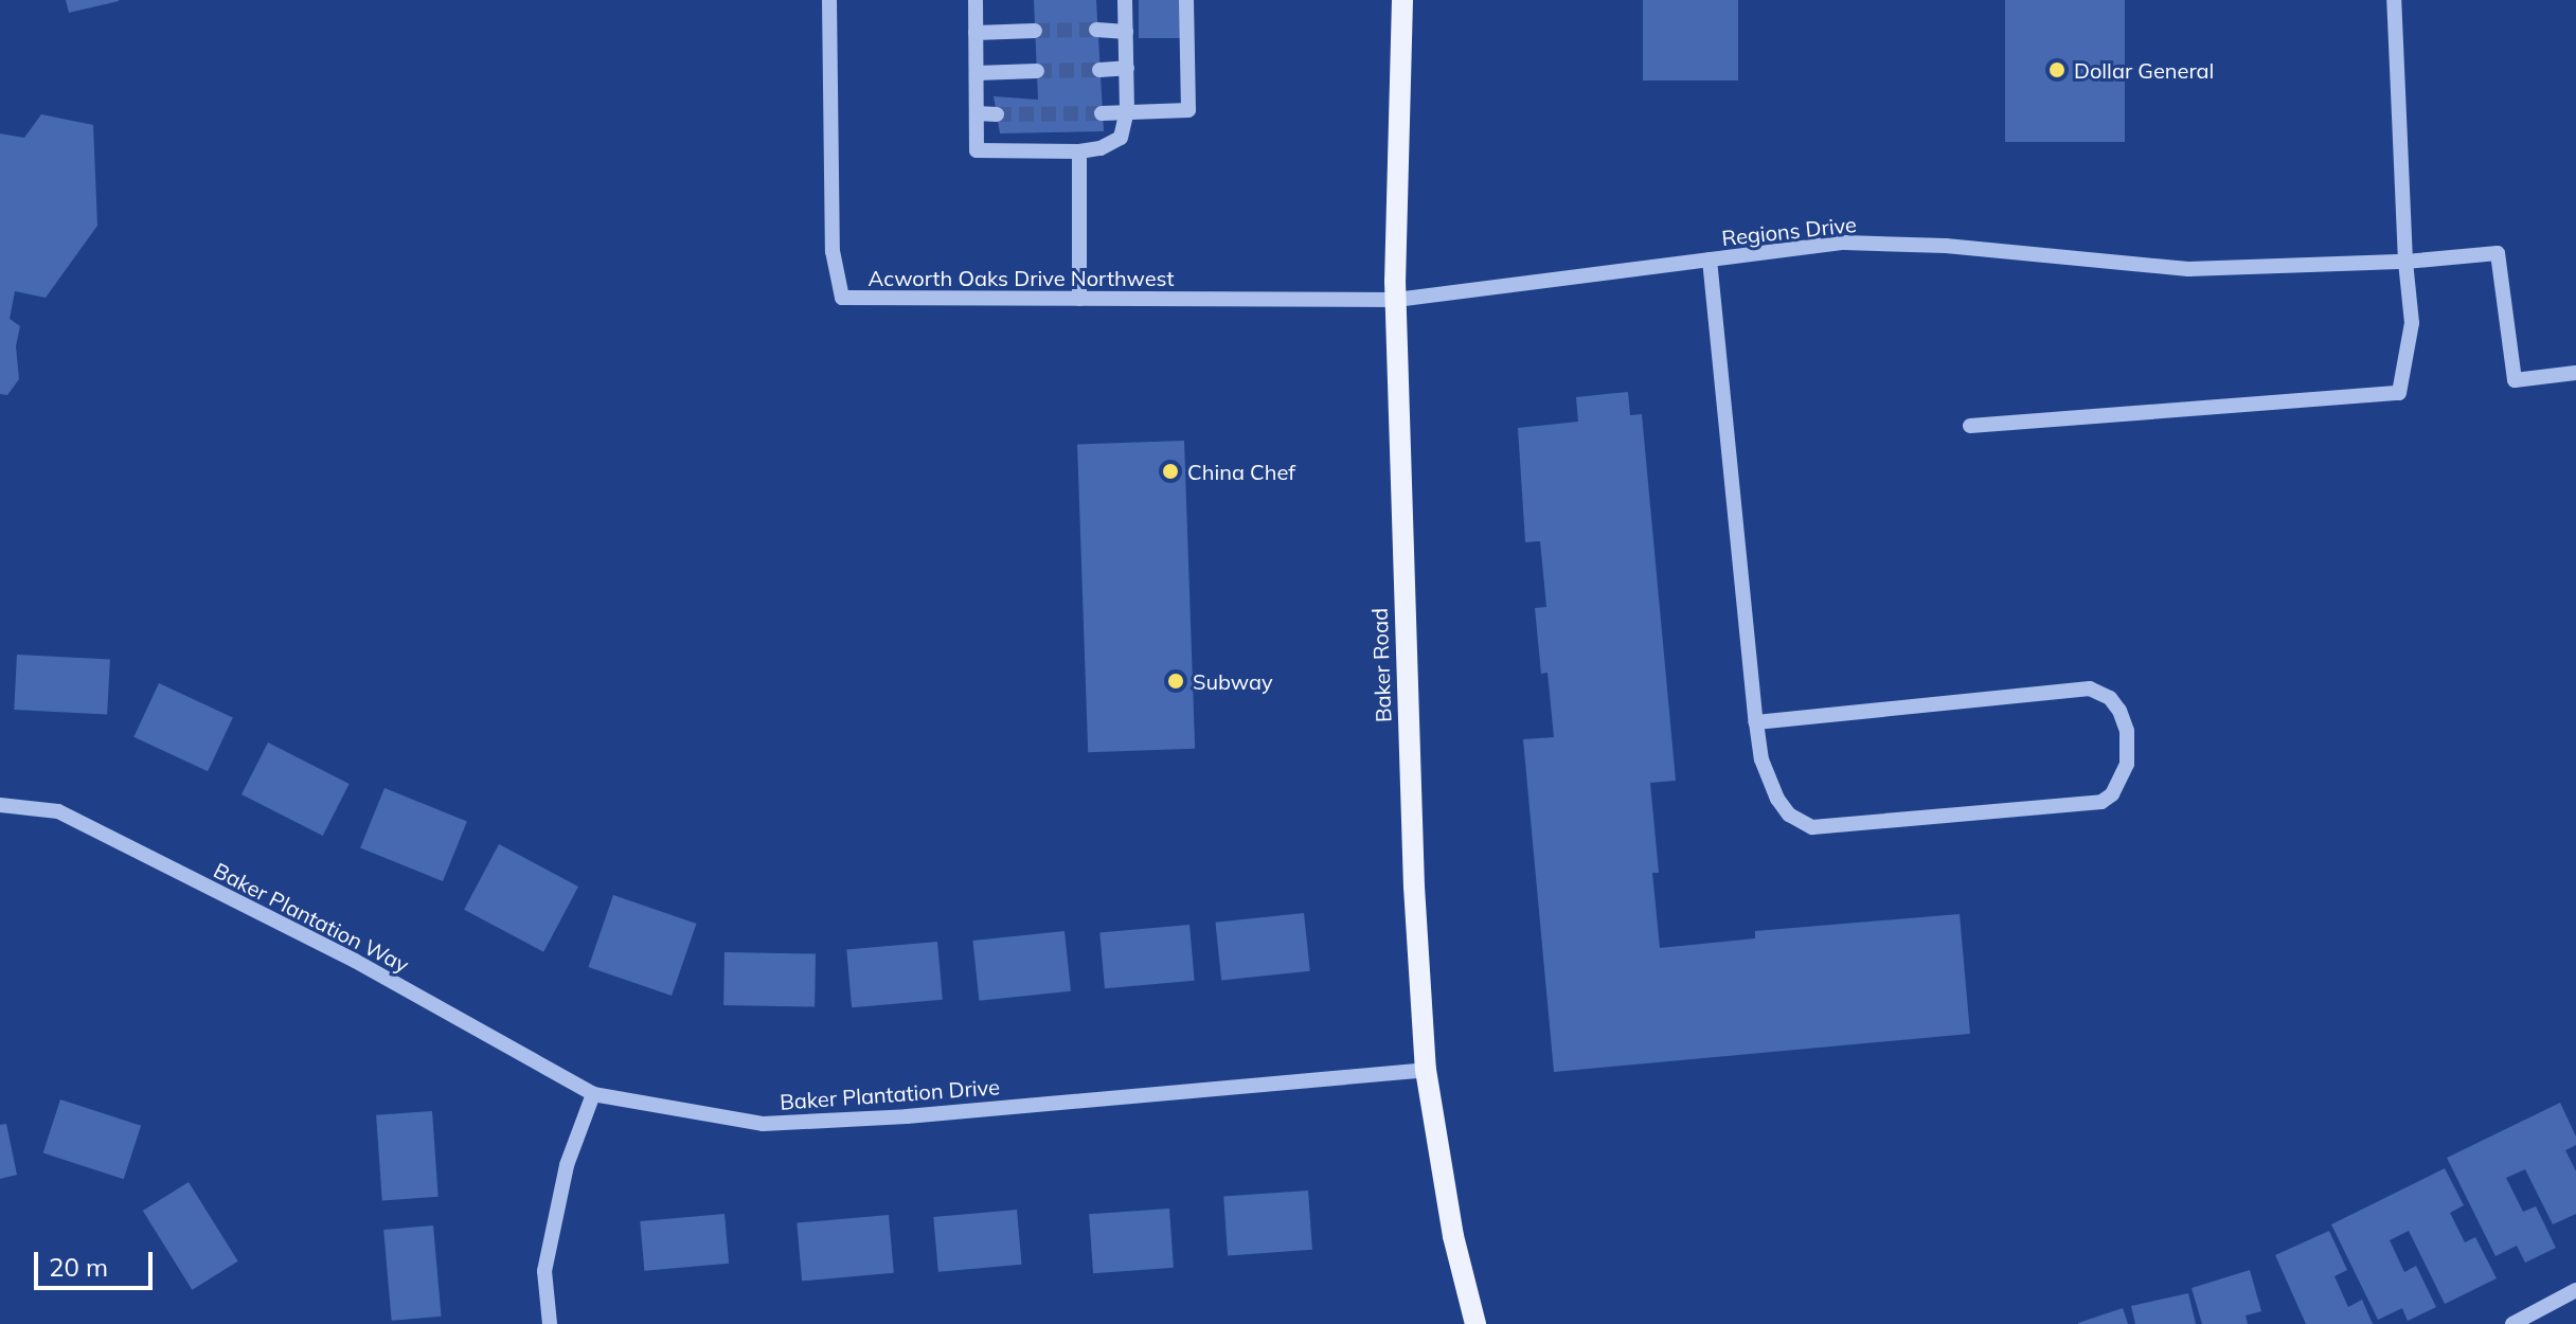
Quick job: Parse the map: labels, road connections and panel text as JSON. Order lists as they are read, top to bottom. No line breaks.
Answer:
{"streets":{"main road":["Baker Road"],"street":["Regions Drive","Acworth Oaks Drive Northwest","Baker Plantation Way","Baker Plantation Drive"]},"crossings":[["Regions Drive","Acworth Oaks Drive Northwest"],["Regions Drive","Baker Road"],["Acworth Oaks Drive Northwest","Baker Road"],["Baker Road","Baker Plantation Drive"],["Baker Plantation Way","Baker Plantation Drive"]],"places":["Dollar General","China Chef","Subway"],"scale_bar":"20 m"}
